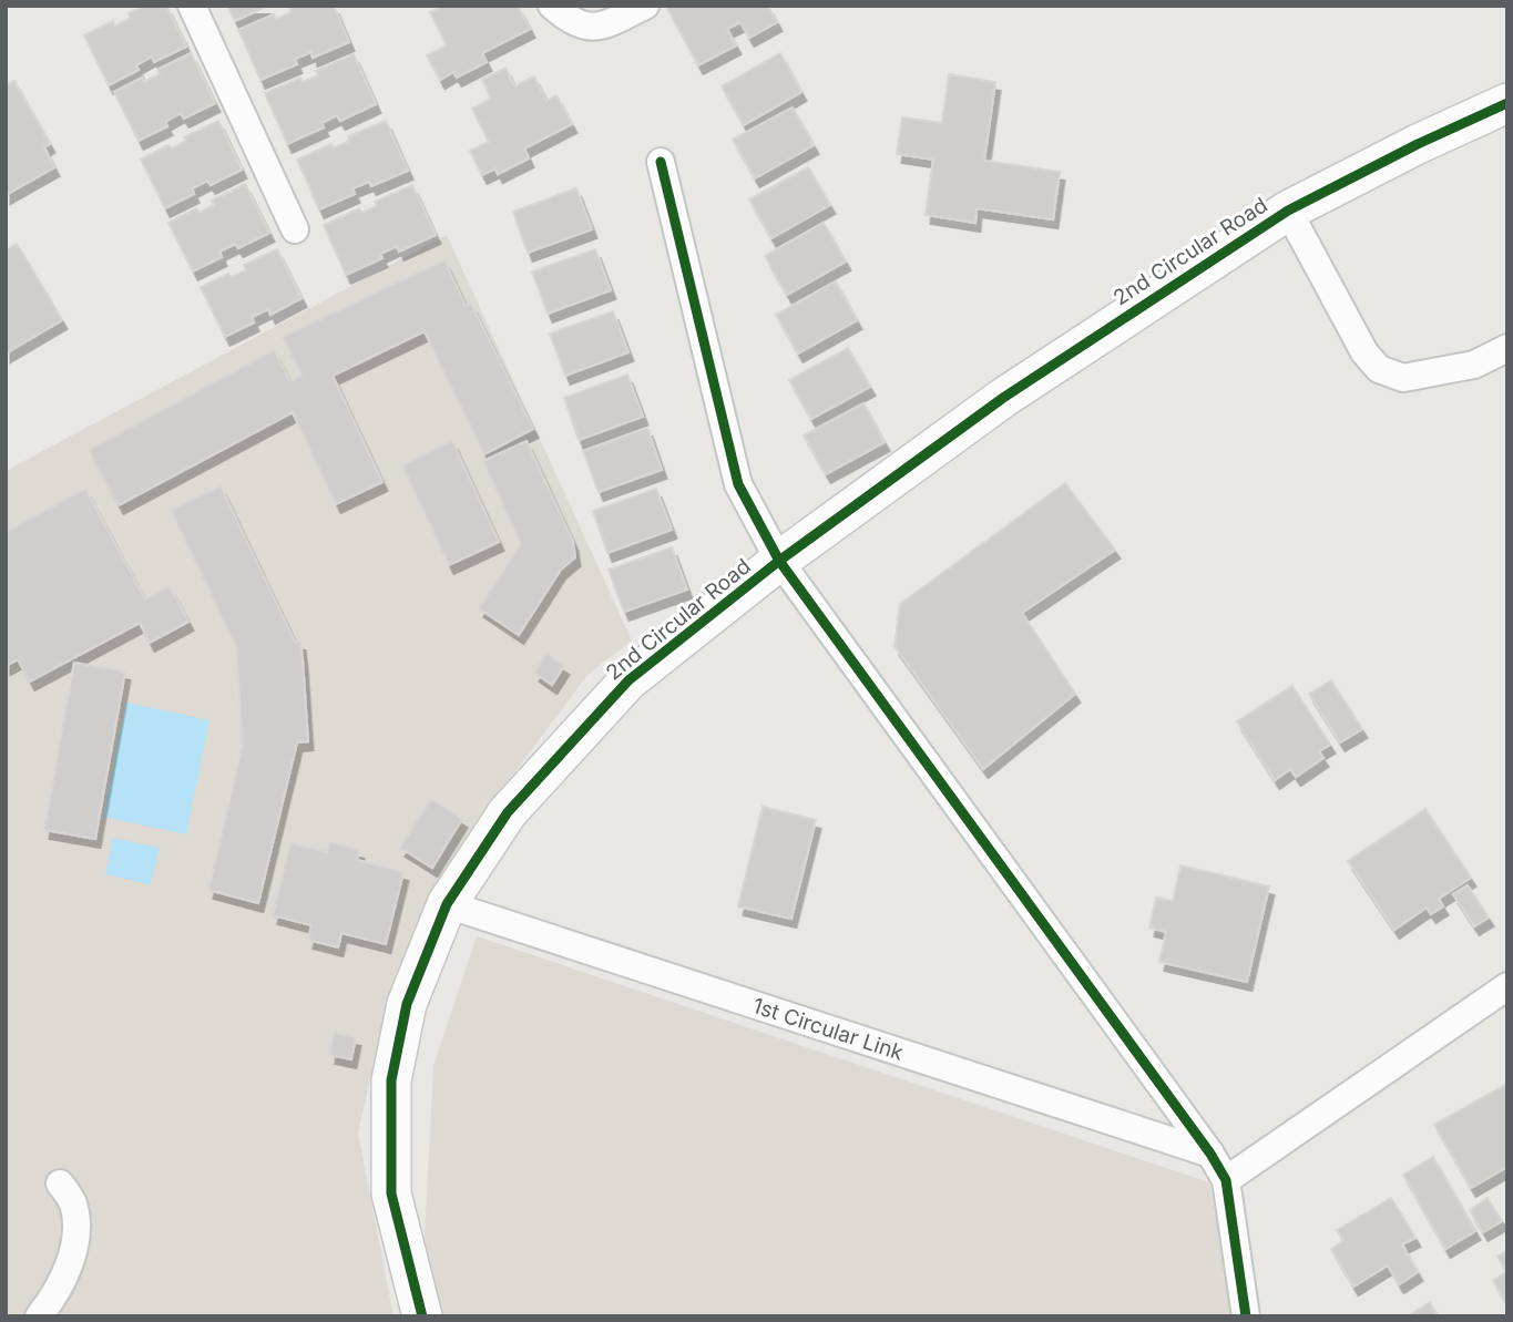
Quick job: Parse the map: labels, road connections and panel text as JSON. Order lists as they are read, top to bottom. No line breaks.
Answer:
{"streets":{"street":["2nd Circular Road","1st Circular Link"]},"crossings":[["2nd Circular Road","1st Circular Link"]]}
